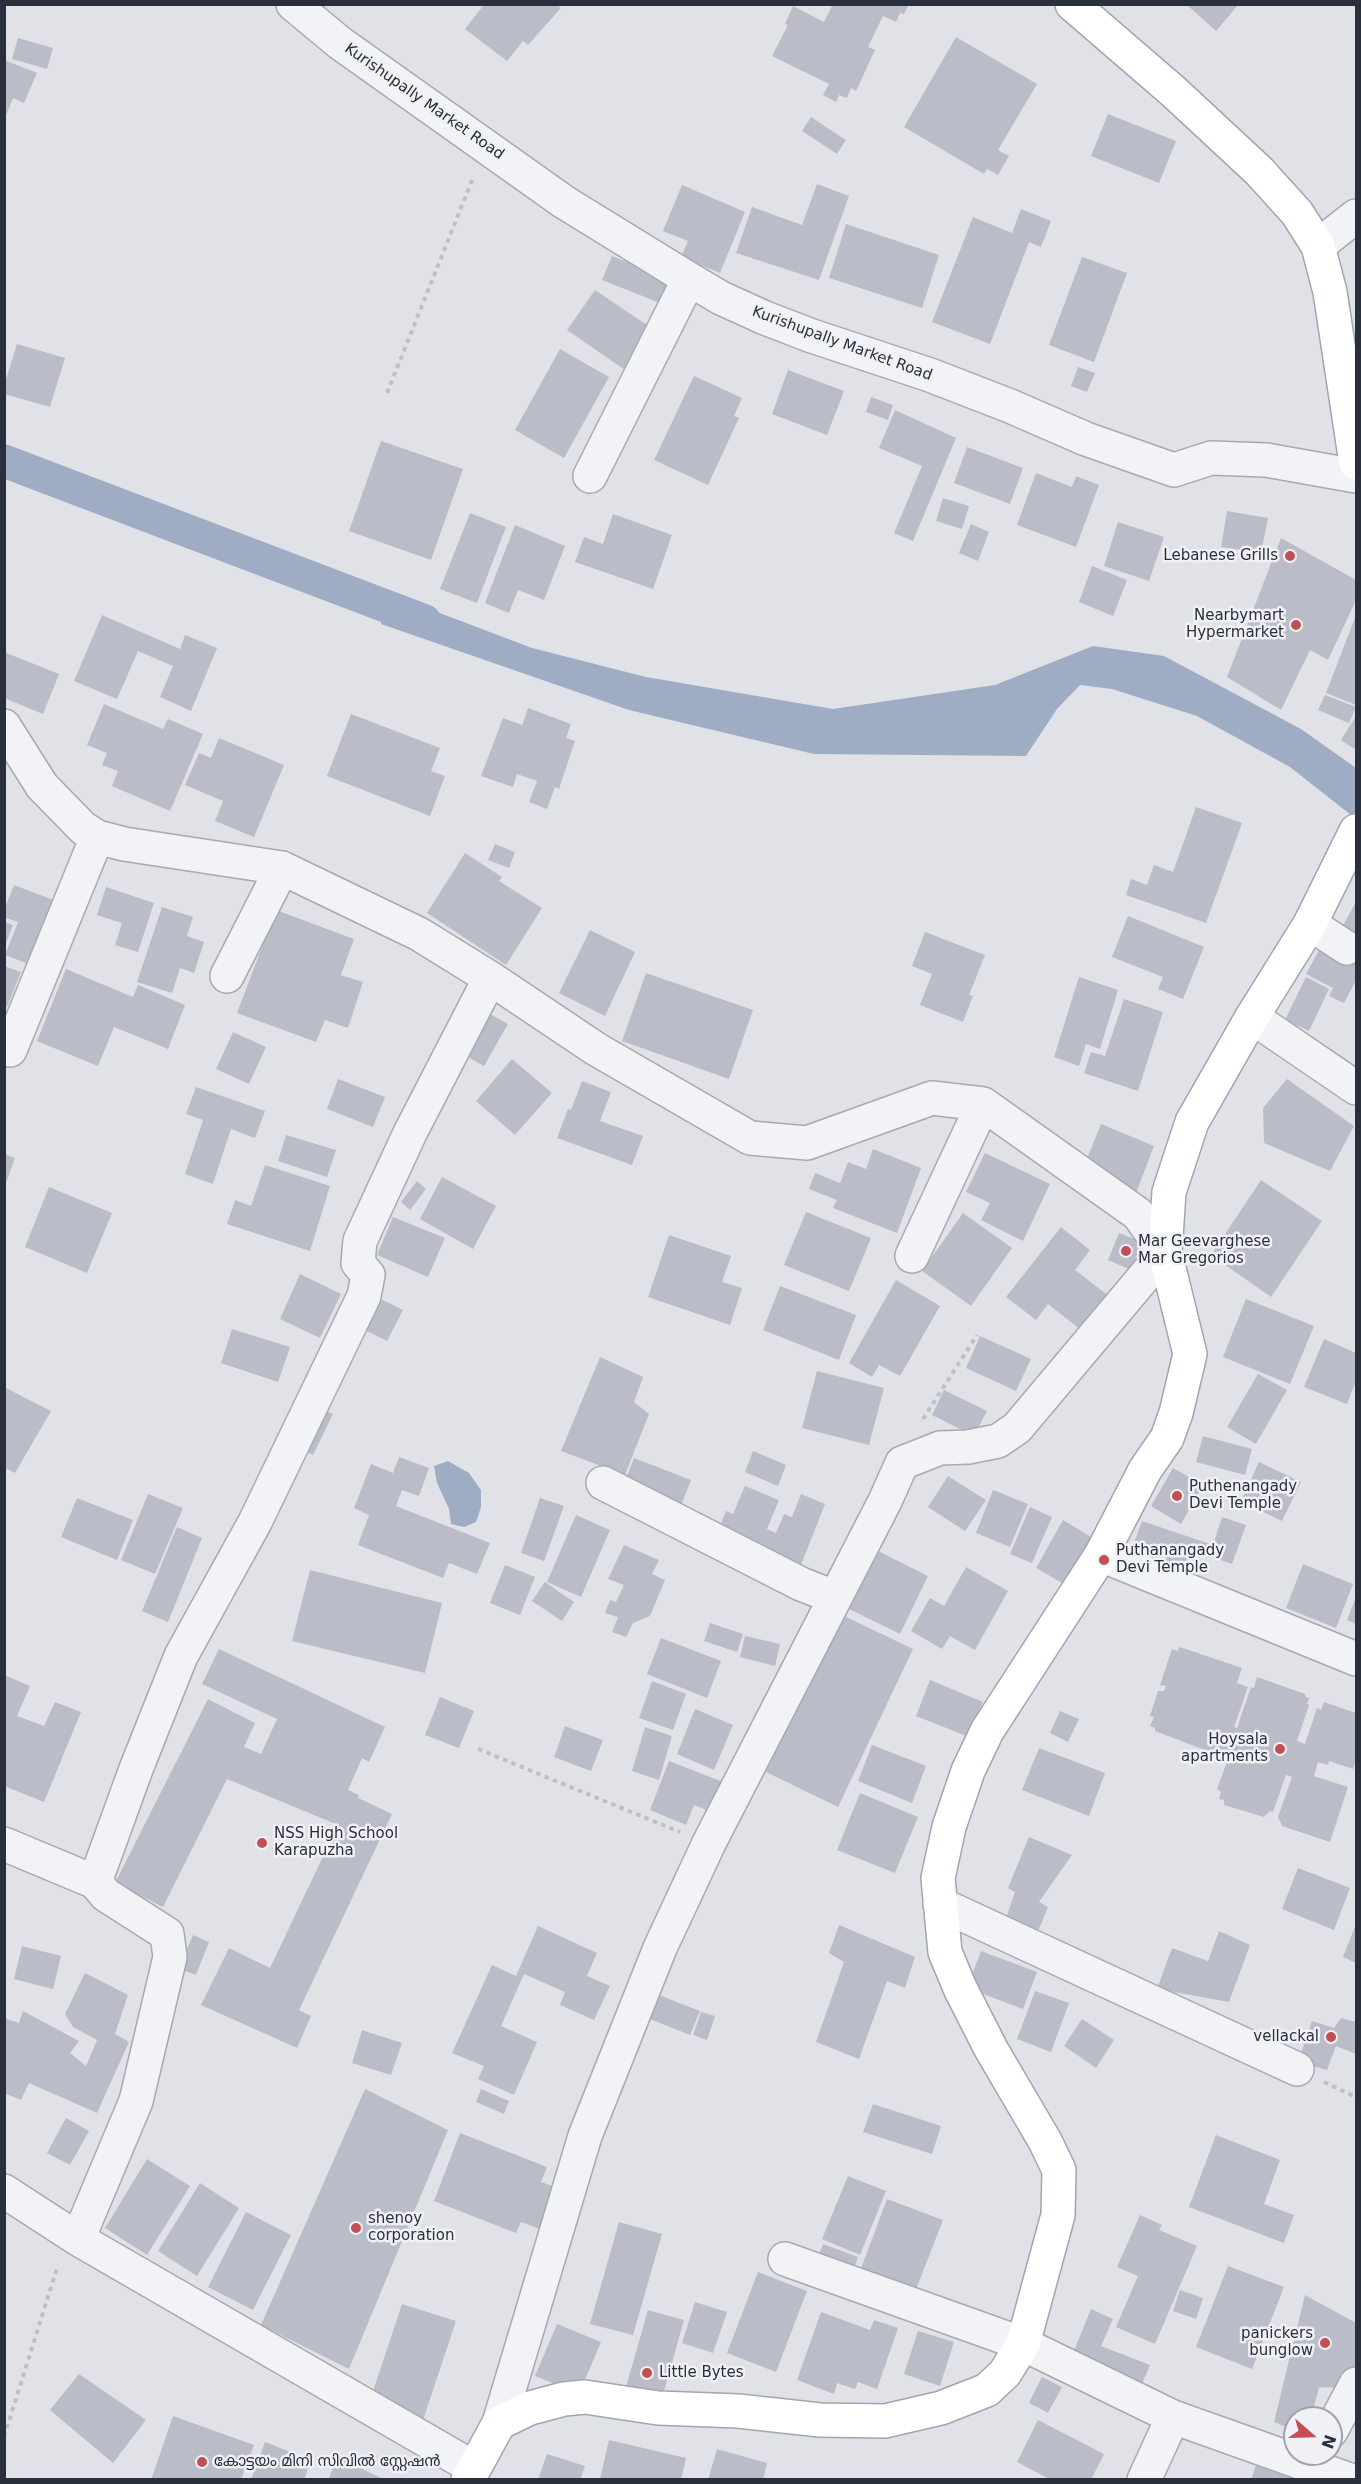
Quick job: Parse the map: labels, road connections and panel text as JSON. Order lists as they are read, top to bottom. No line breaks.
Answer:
{"streets":{"street":["Kurishupally Market Road"]},"places":["Lebanese Grills","Nearbymart Hypermarket","Mar Geevarghese Mar Gregorios","Puthenangady Devi Temple","Puthanangady Devi Temple","Hoysala apartments","NSS High School Karapuzha","vellackal","shenoy corporation","panickers bunglow","Little Bytes","കോട്ടയം മിനി സിവിൽ സ്റ്റേഷൻ"],"north":"right"}
